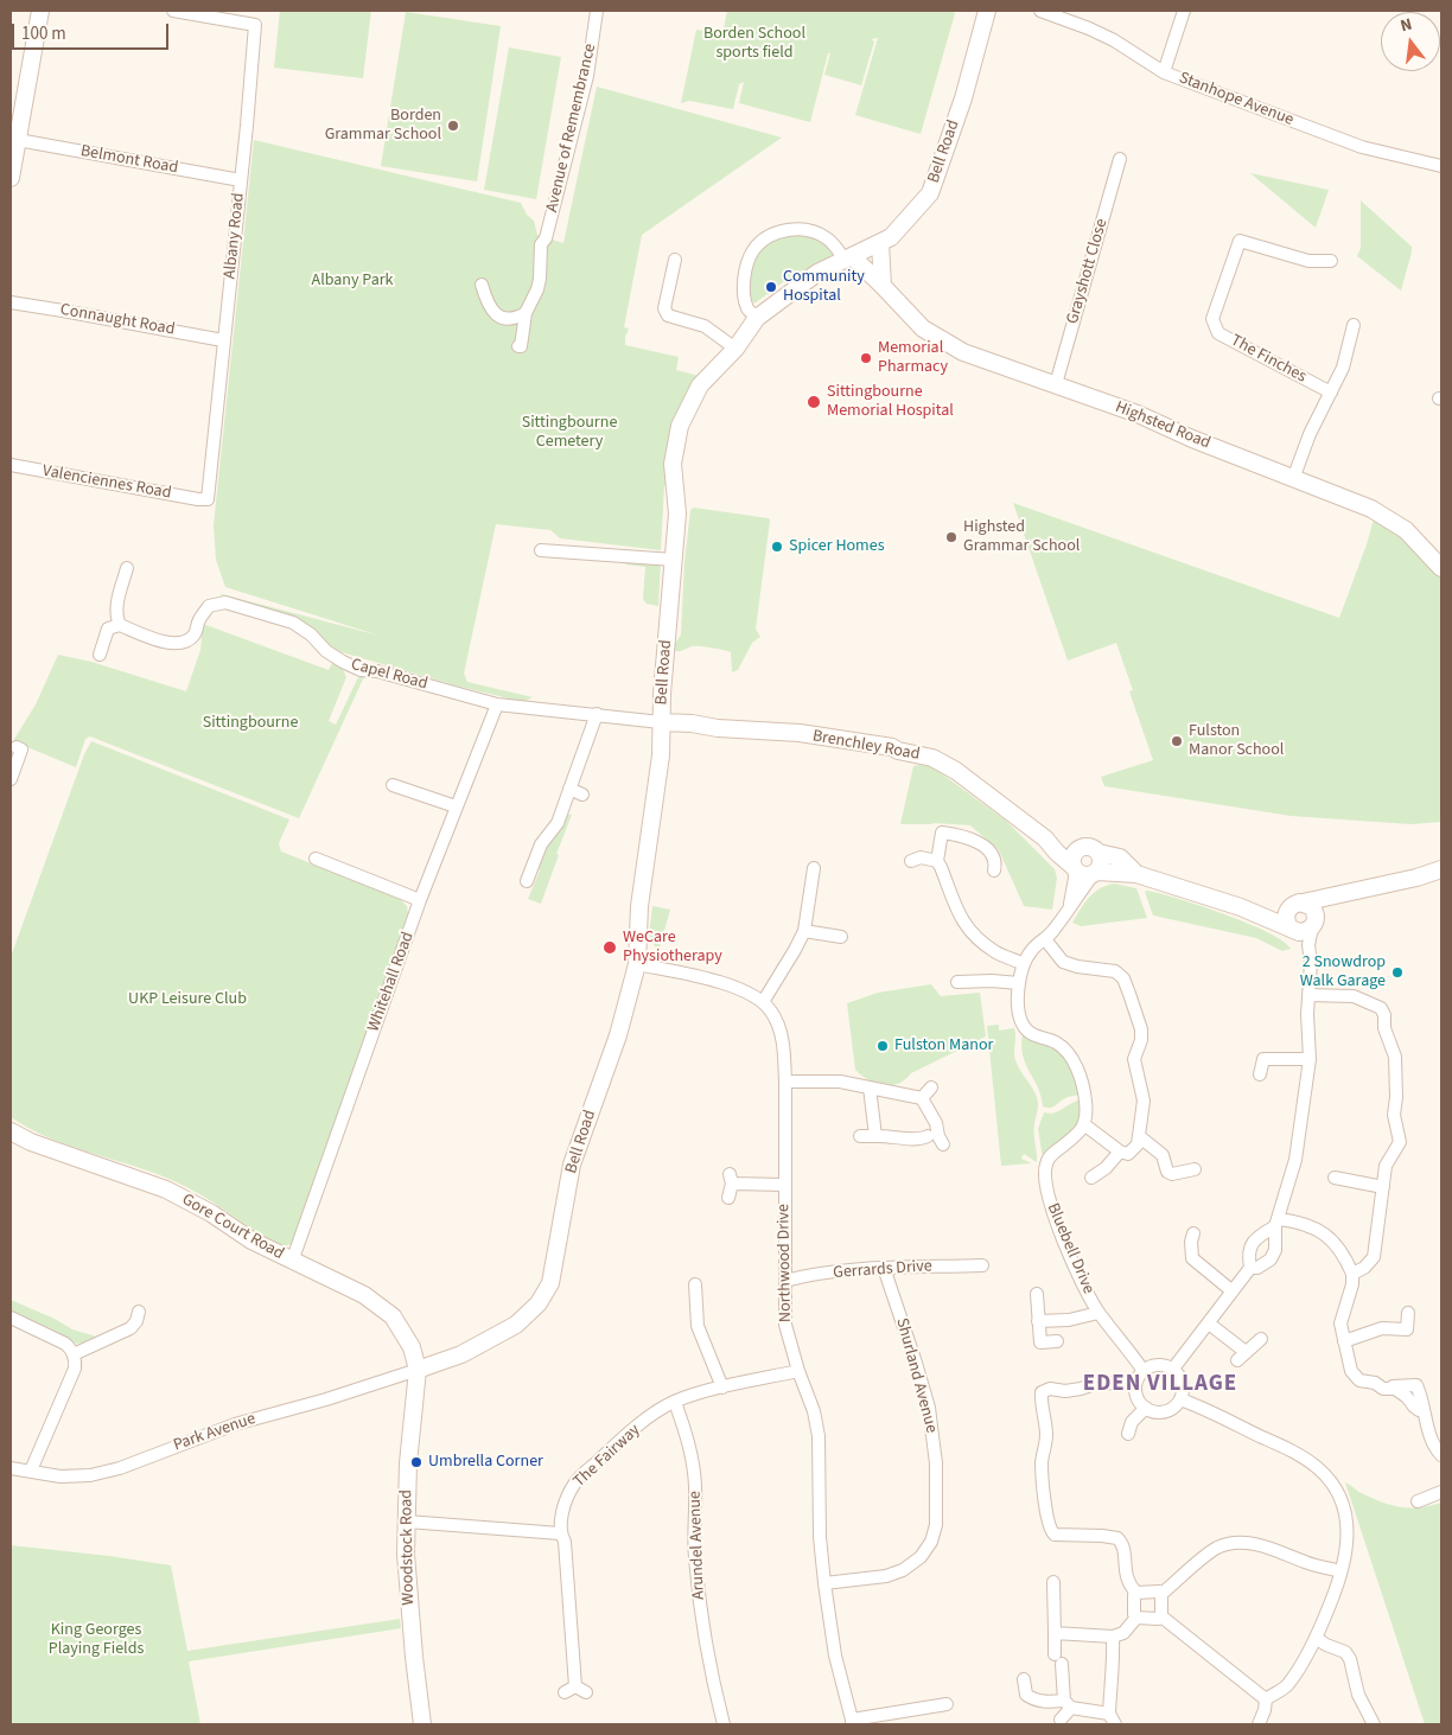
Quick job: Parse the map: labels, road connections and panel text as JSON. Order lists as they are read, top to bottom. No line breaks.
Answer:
{"streets":{"street":["Stanhope Avenue","Avenue of Remembrance","Bell Road","Belmont Road","Albany Road","Grayshott Close","Connaught Road","The Finches","Highsted Road","Valenciennes Road","Capel Road","Brenchley Road","Whitehall Road","Gore Court Road","Bluebell Drive","Northwood Drive","Gerrards Drive","Shurland Avenue","Park Avenue","The Fairway","Arundel Avenue","Woodstock Road"]},"crossings":[["Bell Road","Highsted Road"],["Bell Road","Capel Road"],["Bell Road","Brenchley Road"],["Bell Road","Gore Court Road"],["Bell Road","Park Avenue"],["Bell Road","Woodstock Road"],["Belmont Road","Albany Road"],["Albany Road","Connaught Road"],["Albany Road","Valenciennes Road"],["Grayshott Close","Highsted Road"],["Capel Road","Brenchley Road"],["Capel Road","Whitehall Road"],["Whitehall Road","Gore Court Road"],["Gore Court Road","Park Avenue"],["Gore Court Road","Woodstock Road"],["Northwood Drive","Gerrards Drive"],["Northwood Drive","Shurland Avenue"],["Northwood Drive","The Fairway"],["Gerrards Drive","Shurland Avenue"],["Park Avenue","Woodstock Road"],["The Fairway","Arundel Avenue"]],"districts":["EDEN VILLAGE"],"parks":["Borden School sports field","Albany Park","Sittingbourne Cemetery","Sittingbourne","UKP Leisure Club","King Georges Playing Fields"],"places":["Borden Grammar School","Community Hospital","Memorial Pharmacy","Sittingbourne Memorial Hospital","Highsted Grammar School","Spicer Homes","Fulston Manor School","WeCare Physiotherapy","2 Snowdrop Walk Garage","Fulston Manor","Umbrella Corner"],"scale_bar":"100 m","north":"top"}
